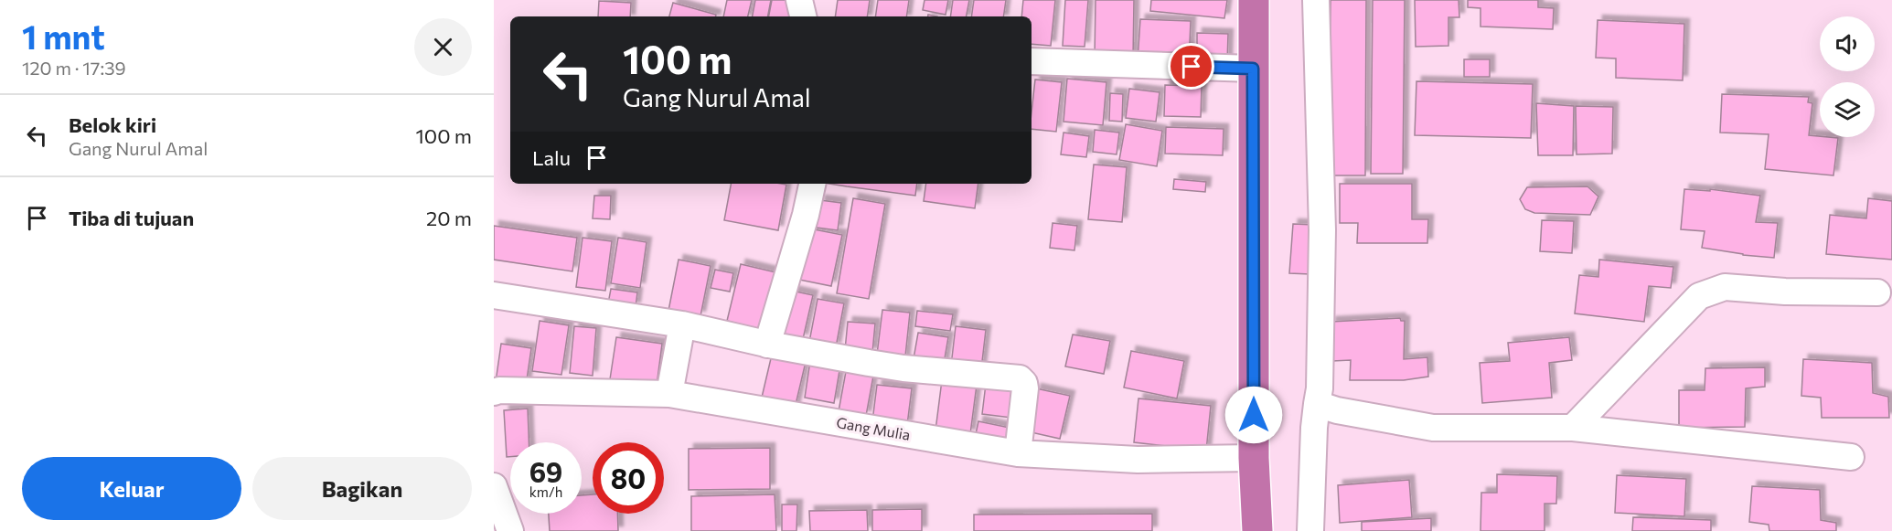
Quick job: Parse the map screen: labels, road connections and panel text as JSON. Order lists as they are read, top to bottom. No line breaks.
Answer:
{"streets":{"street":["Gang Mulia"]},"page":{"heading":["1 mnt","120 m · 17:39"],"turn":["100 m","Gang Nurul Amal"],"list":[{"name":"Belok kiri","note":"Gang Nurul Amal","value":"100 m"},{"name":"Tiba di tujuan","value":"20 m"}],"then":"Lalu","speed":"69 km/h","limit":"80","buttons":["Keluar","Bagikan"]}}
